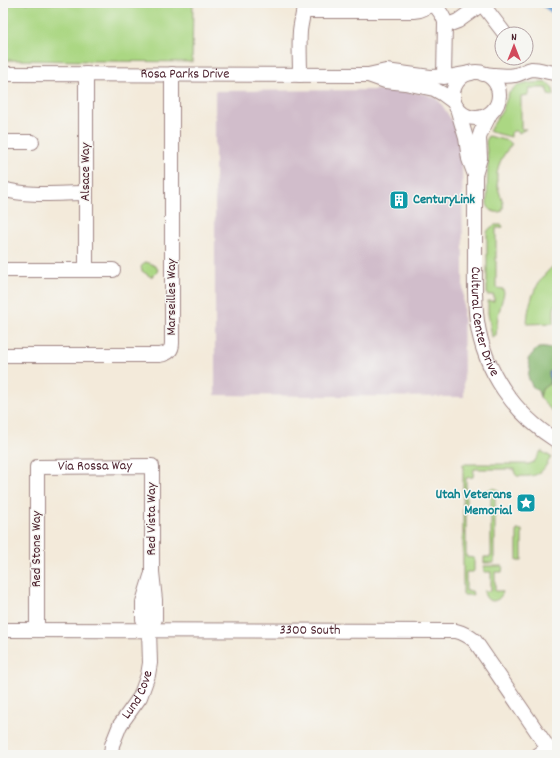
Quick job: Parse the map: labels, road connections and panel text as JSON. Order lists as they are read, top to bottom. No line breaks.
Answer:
{"streets":{"street":["Rosa Parks Drive","Alsace Way","Marseilles Way","Cultural Center Drive","Via Rossa Way","Red Vista Way","Red Stone Way","3300 South","Lund Cove"]},"crossings":[["Rosa Parks Drive","Alsace Way"],["Rosa Parks Drive","Marseilles Way"],["Rosa Parks Drive","Cultural Center Drive"],["Via Rossa Way","Red Vista Way"],["Via Rossa Way","Red Stone Way"],["Red Vista Way","3300 South"],["Red Vista Way","Lund Cove"],["Red Stone Way","3300 South"],["3300 South","Lund Cove"]],"places":{"building":["CenturyLink"],"place":["Utah Veterans Memorial"]},"north":"top"}
